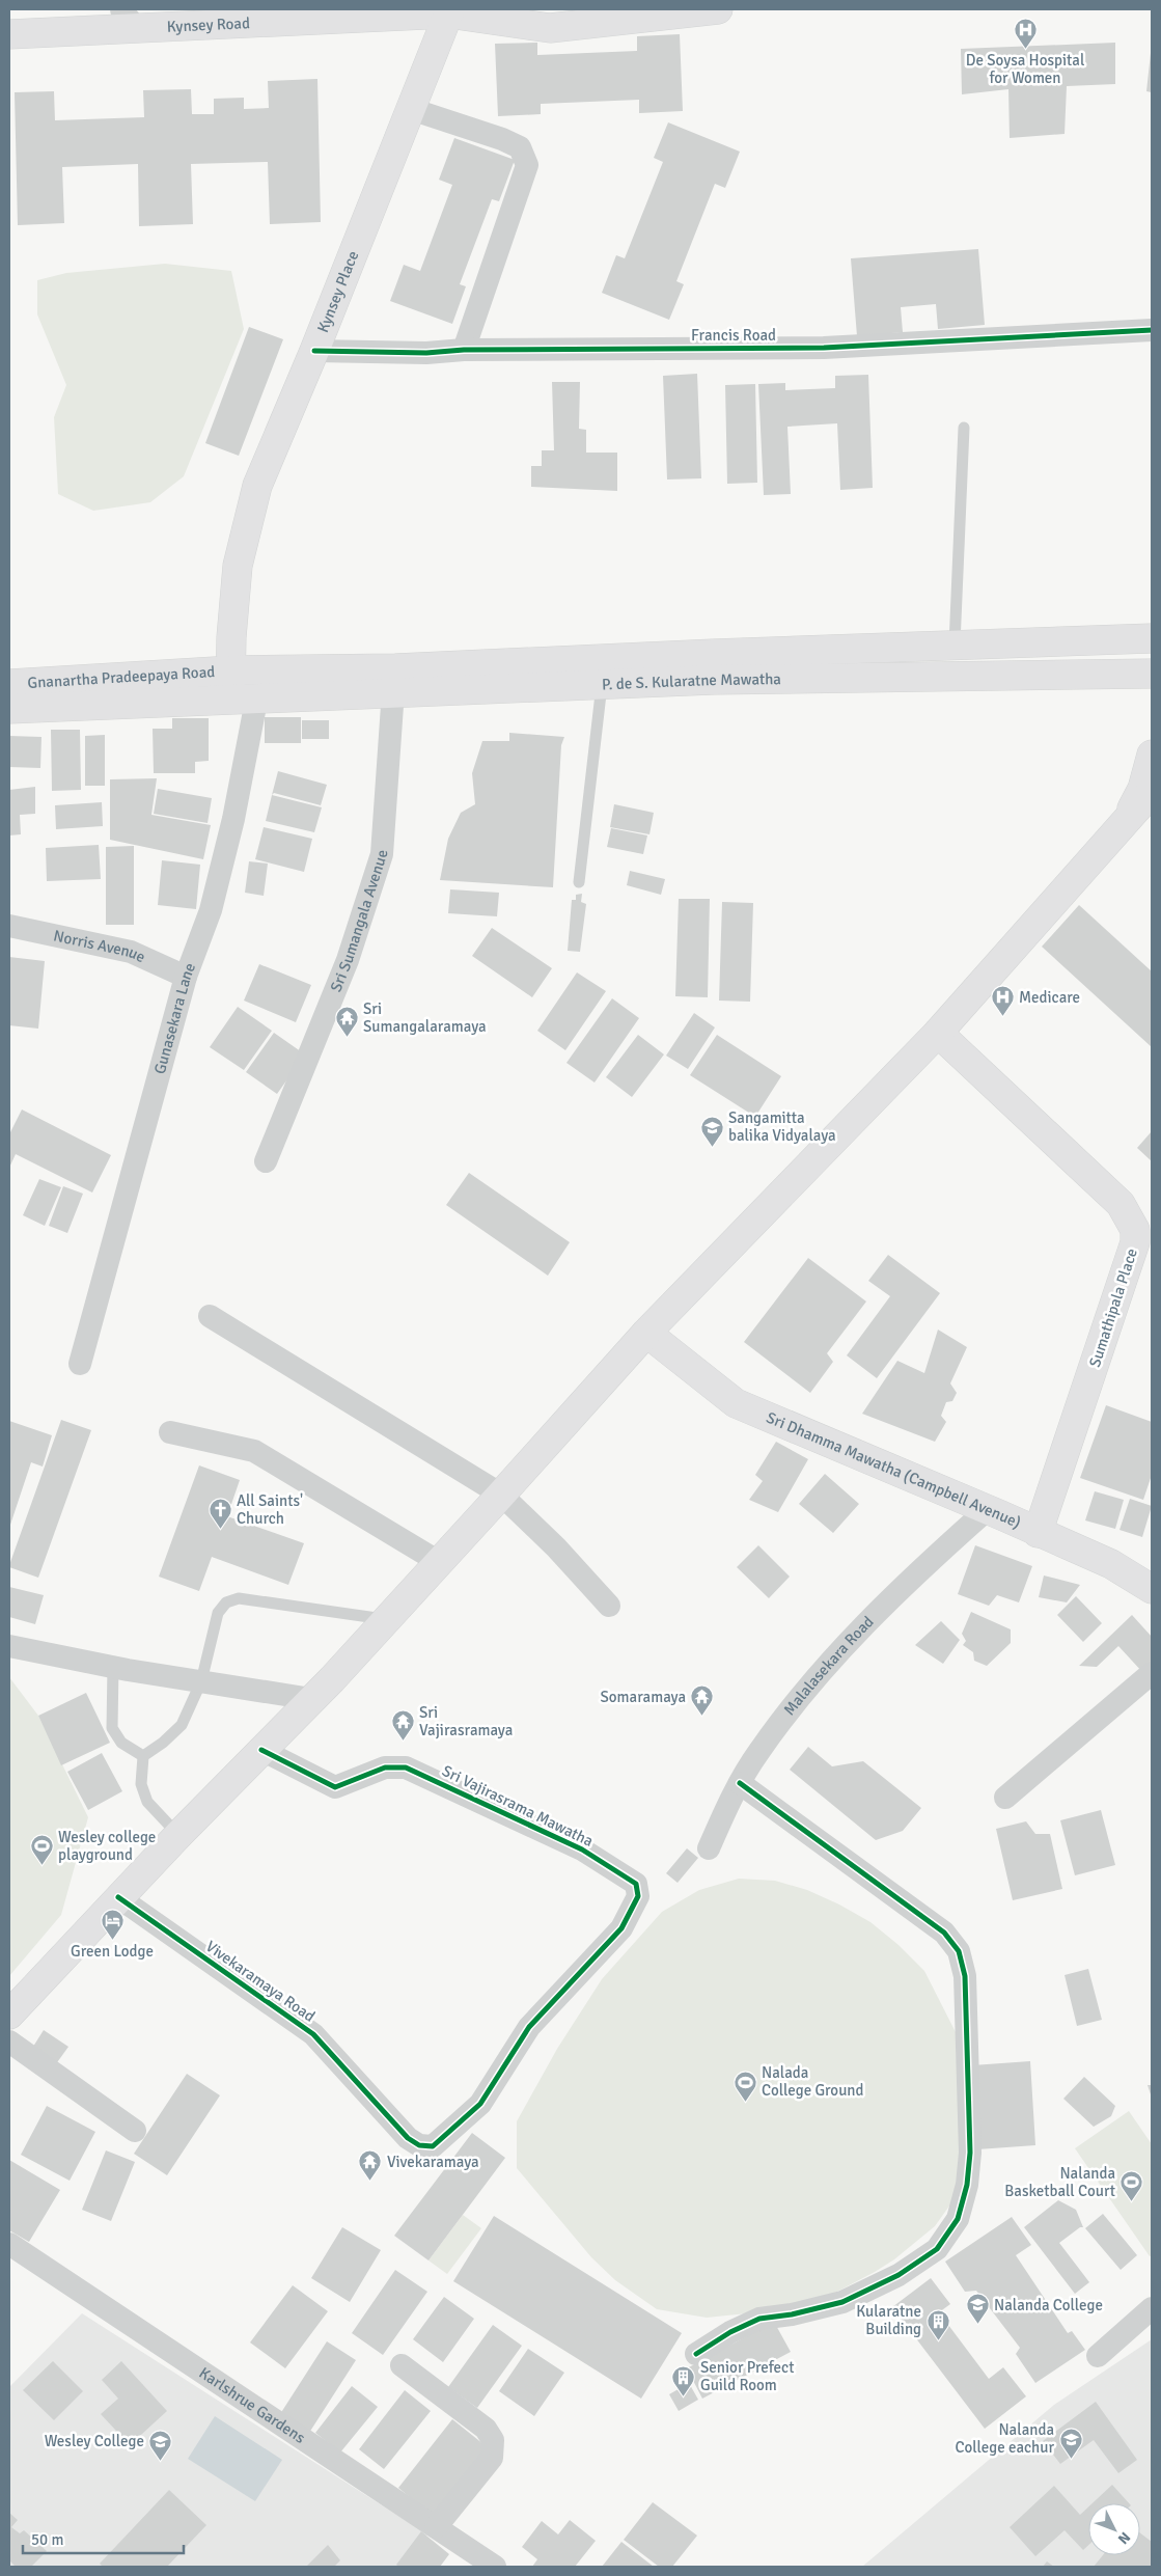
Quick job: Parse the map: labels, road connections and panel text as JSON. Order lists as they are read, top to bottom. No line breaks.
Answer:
{"streets":{"main road":["Kynsey Road","Kynsey Place","Gnanartha Pradeepaya Road","P. de S. Kularatne Mawatha","Sumathipala Place","Sri Dhamma Mawatha (Campbell Avenue)"],"street":["Francis Road","Sri Sumangala Avenue","Norris Avenue","Gunasekara Lane","Malalasekara Road","Sri Vajirasrama Mawatha","Vivekaramaya Road","Karlshrue Gardens"]},"crossings":[["Kynsey Road","Kynsey Place"],["Kynsey Place","Francis Road"],["Kynsey Place","Gnanartha Pradeepaya Road"],["Kynsey Place","P. de S. Kularatne Mawatha"],["Kynsey Place","Gunasekara Lane"],["Gnanartha Pradeepaya Road","P. de S. Kularatne Mawatha"],["Gnanartha Pradeepaya Road","Gunasekara Lane"],["P. de S. Kularatne Mawatha","Sri Sumangala Avenue"],["P. de S. Kularatne Mawatha","Gunasekara Lane"],["Norris Avenue","Gunasekara Lane"],["Sumathipala Place","Sri Dhamma Mawatha (Campbell Avenue)"],["Sri Dhamma Mawatha (Campbell Avenue)","Malalasekara Road"],["Sri Vajirasrama Mawatha","Vivekaramaya Road"]],"places":{"hospital":["De Soysa Hospital for Women","Medicare"],"temple":["Sri Sumangalaramaya","Somaramaya","Sri Vajirasramaya","Vivekaramaya"],"school or university":["Sangamitta balika Vidyalaya","Nalanda College","Nalanda College eachur","Wesley College"],"church":["All Saints' Church"],"sports":["Wesley college playground","Nalada College Ground","Nalanda Basketball Court"],"hotel":["Green Lodge"],"building":["Kularatne Building","Senior Prefect Guild Room"]},"scale_bar":"50 m","north":"bottom right"}
